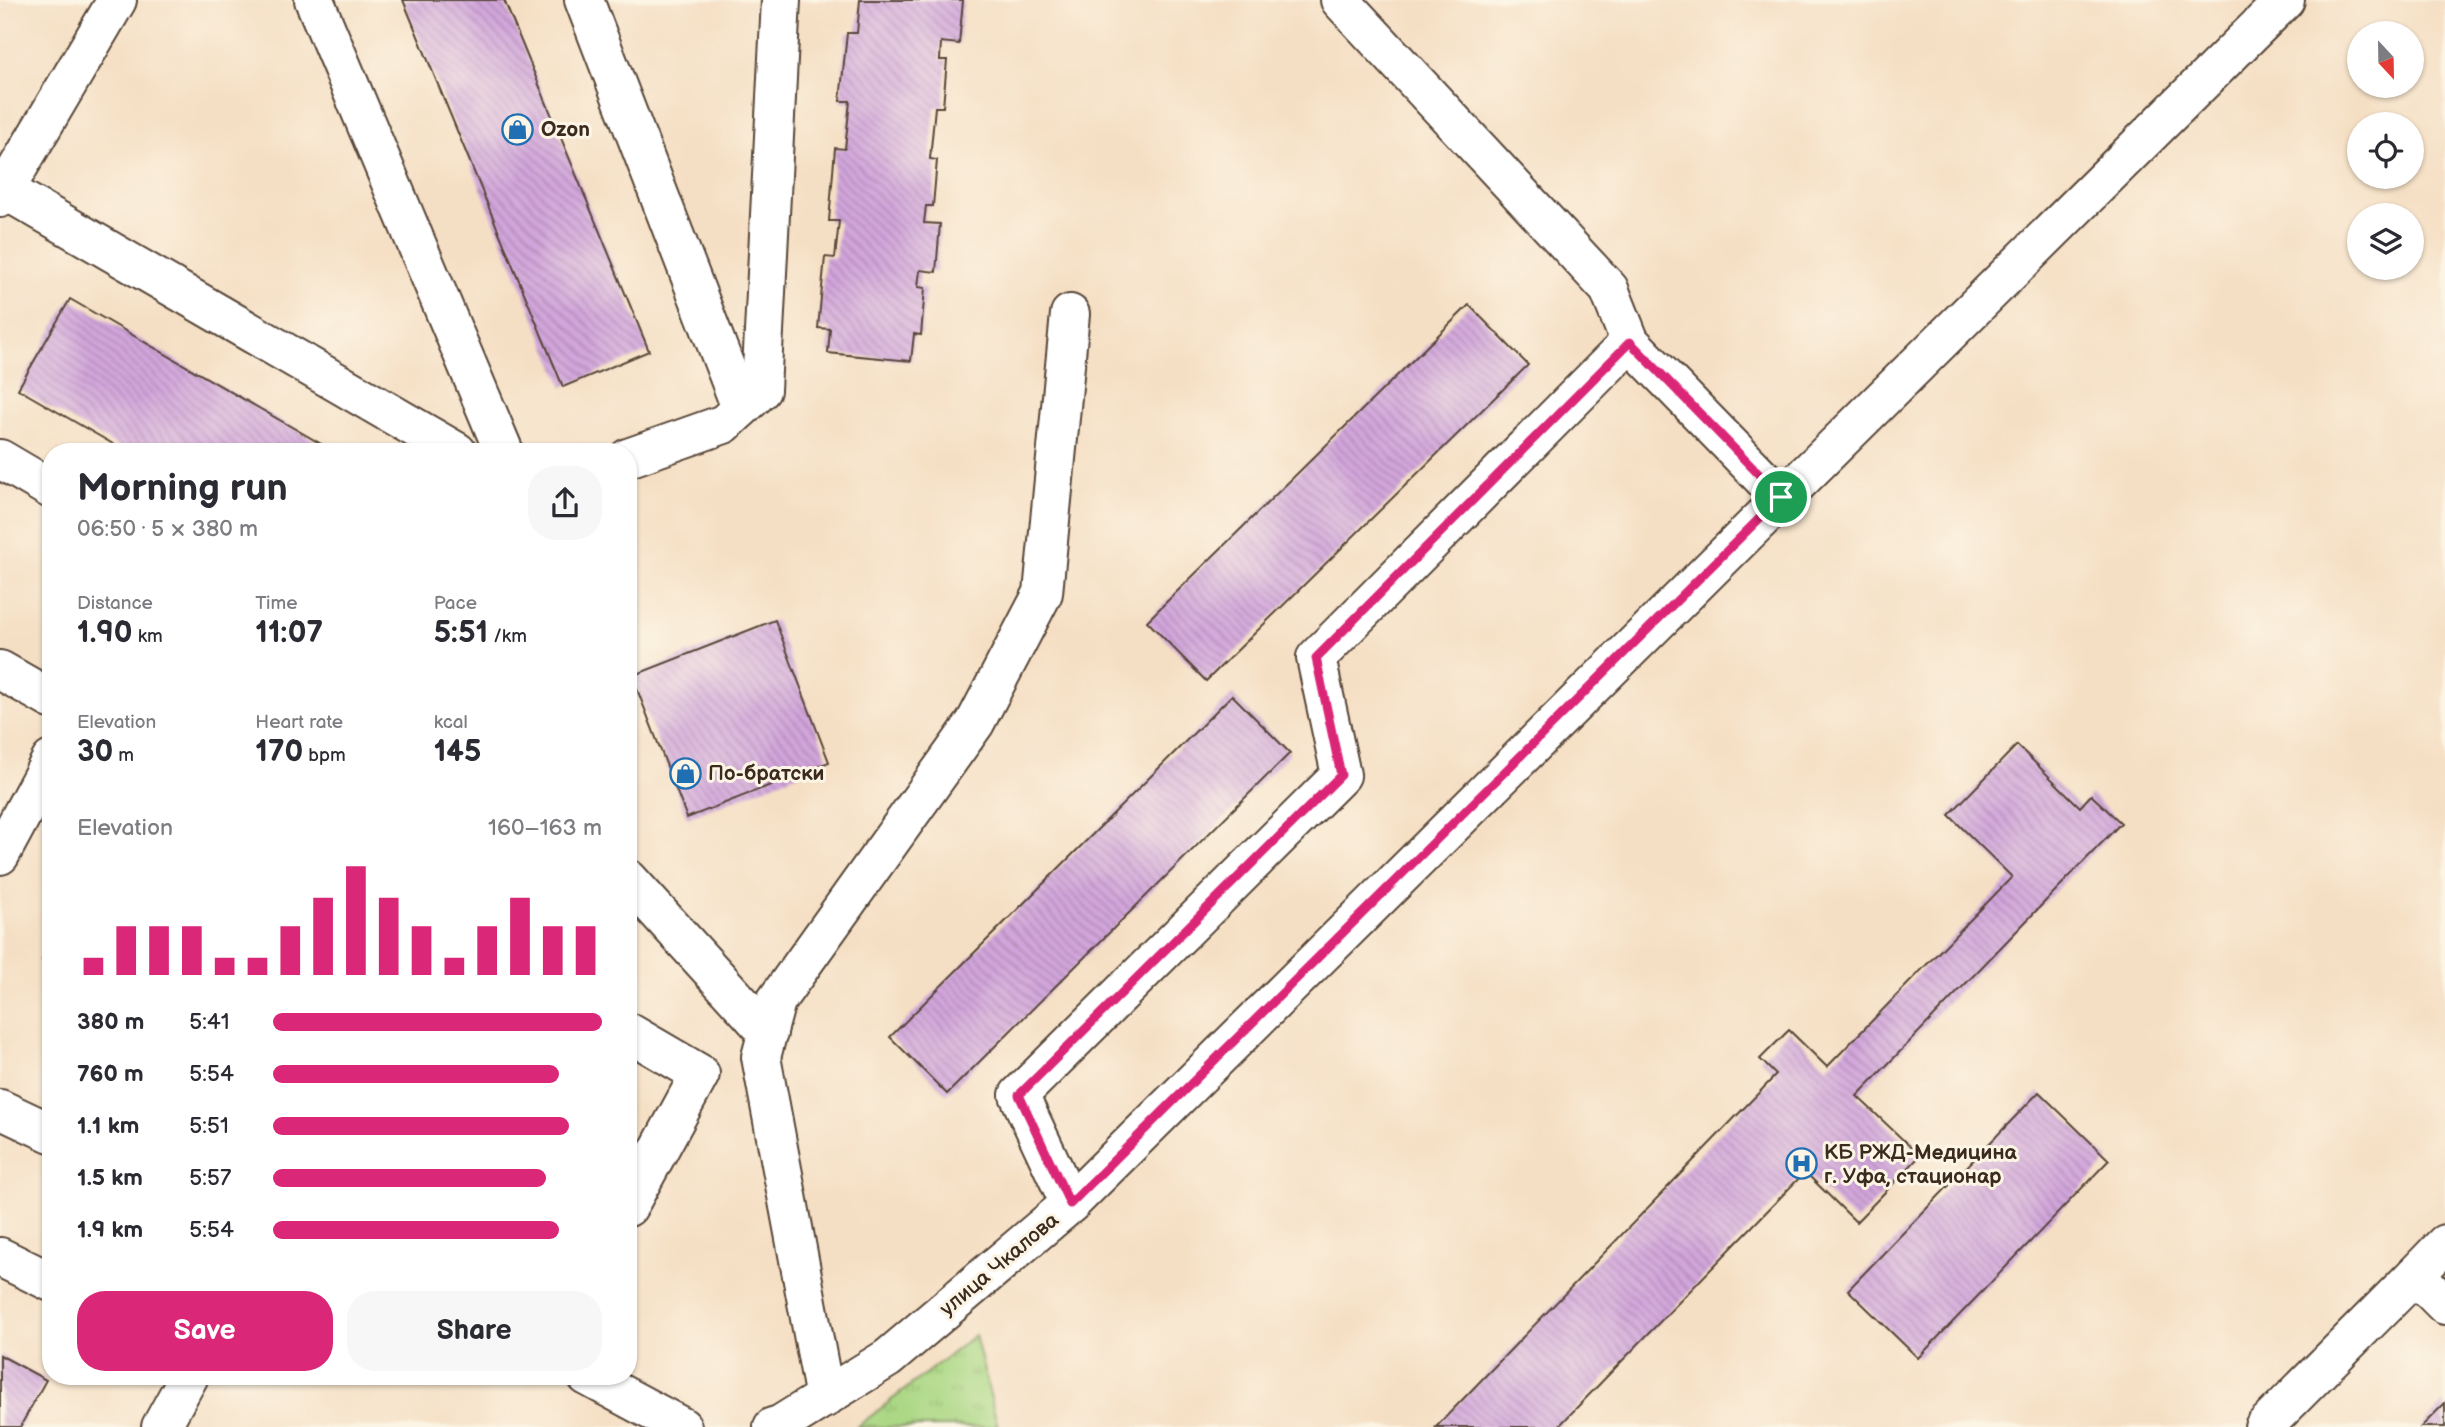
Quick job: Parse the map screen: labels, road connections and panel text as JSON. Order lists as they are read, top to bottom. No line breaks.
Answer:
{"streets":{"street":["улица Чкалова"]},"places":{"shop":["Ozon","По-братски"],"hospital":["КБ РЖД-Медицина г. Уфа, стационар"]},"north":"bottom","page":{"heading":["Morning run","06:50 · 5 × 380 m"],"stats":[["Distance","1.90 km"],["Time","11:07"],["Pace","5:51 /km"],["Elevation","30 m"],["Heart rate","170 bpm"],["kcal","145"]],"chart":["Elevation","160–163 m"],"list":[{"name":"380 m","note":"5:41"},{"name":"760 m","note":"5:54"},{"name":"1.1 km","note":"5:51"},{"name":"1.5 km","note":"5:57"},{"name":"1.9 km","note":"5:54"}],"buttons":["Save","Share"]}}
